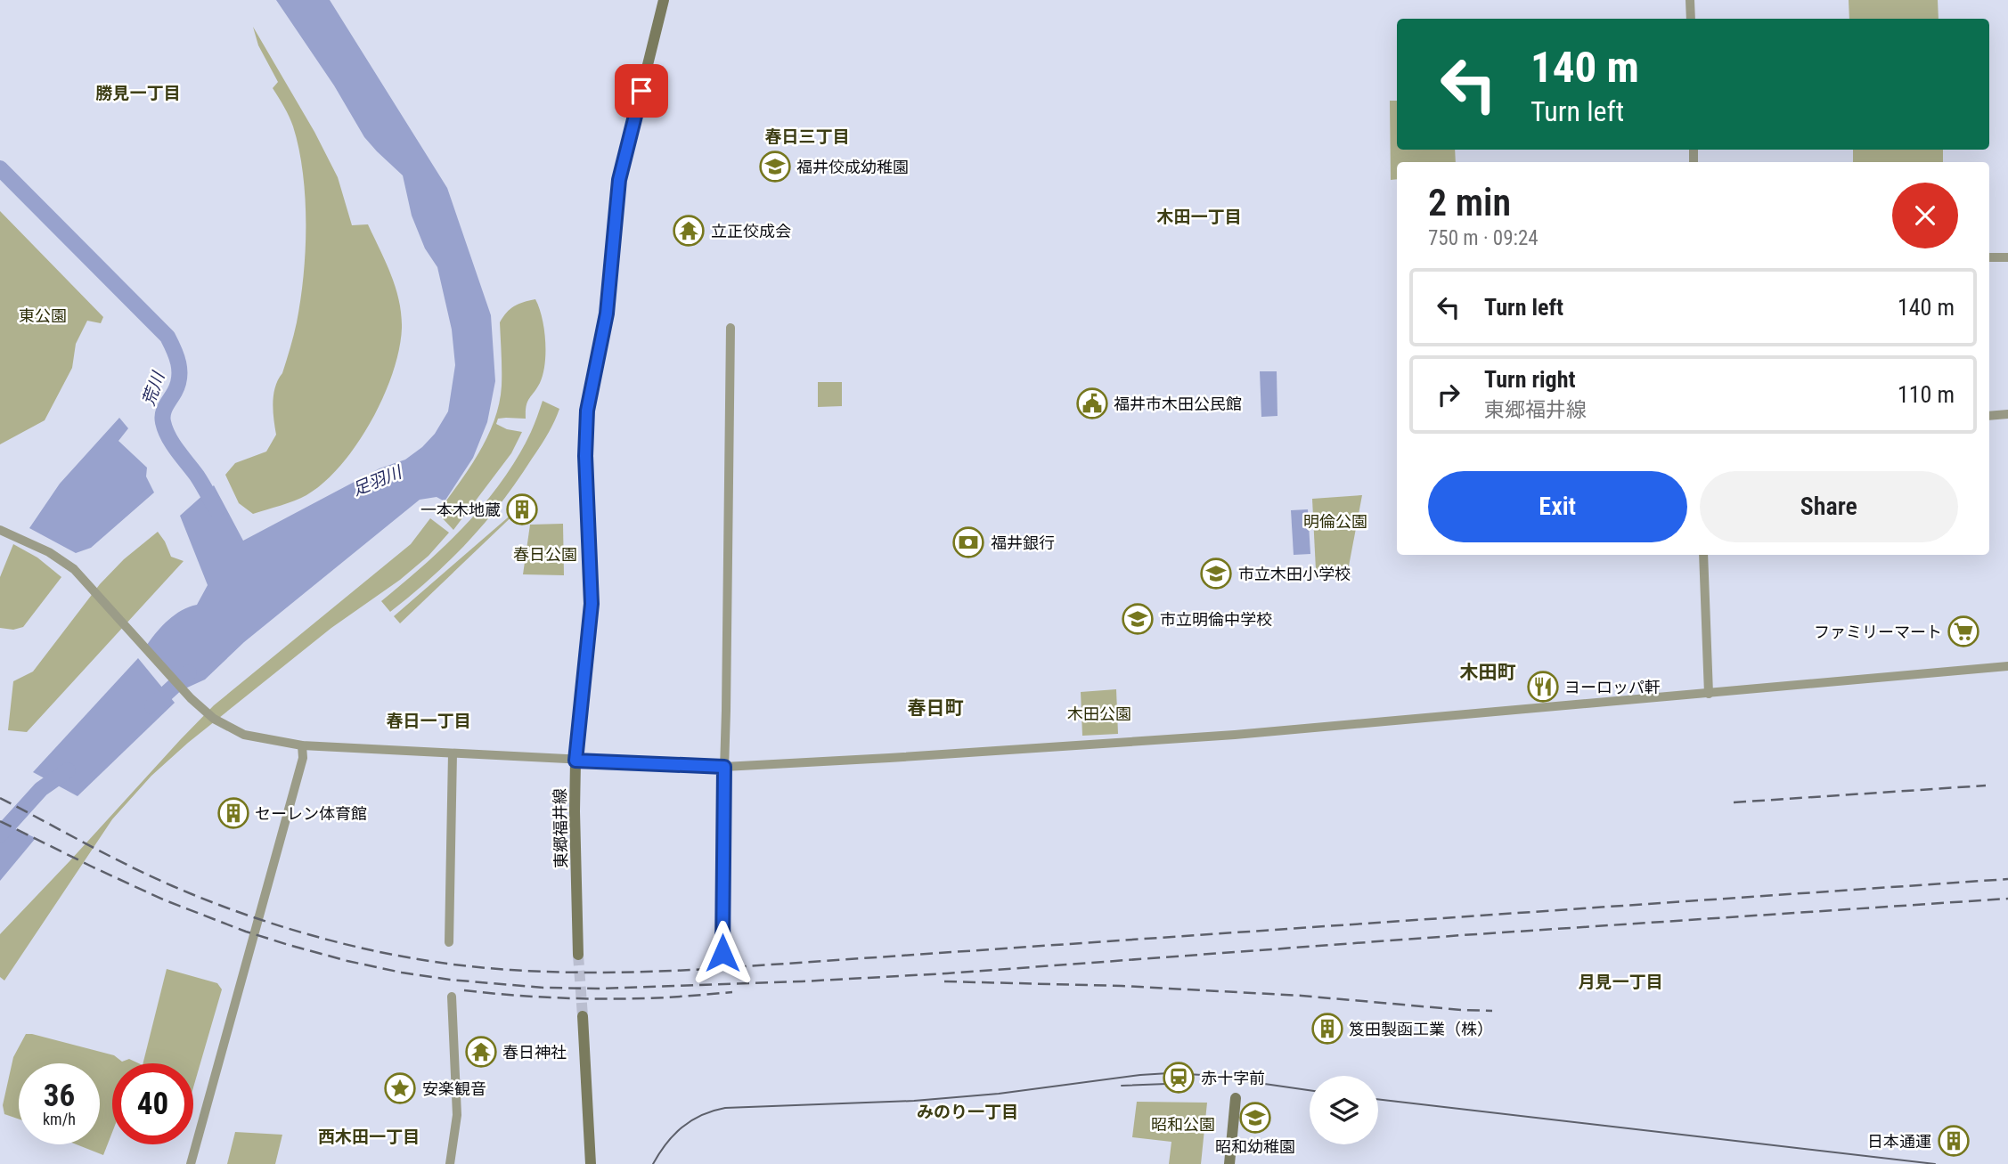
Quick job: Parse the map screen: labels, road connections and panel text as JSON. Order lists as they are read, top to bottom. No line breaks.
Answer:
{"streets":{"main road":["東郷福井線"]},"districts":["勝見一丁目","春日三丁目","木田一丁目","木田町","春日町","春日一丁目","月見一丁目","みのり一丁目","西木田一丁目"],"water":["荒川","足羽川"],"parks":["東公園","明倫公園","春日公園","木田公園","昭和公園"],"places":{"school or university":["福井佼成幼稚園","市立木田小学校","市立明倫中学校","昭和幼稚園"],"temple":["立正佼成会","春日神社"],"public building":["福井市木田公民館"],"building":["一本木地蔵","セーレン体育館","笈田製函工業（株）","日本通運"],"bank":["福井銀行"],"supermarket":["ファミリーマート"],"restaurant":["ヨーロッパ軒"],"station":["赤十字前"],"place":["安楽観音"]},"page":{"turn":["140 m","Turn left"],"heading":["2 min","750 m · 09:24"],"list":[{"name":"Turn left","value":"140 m"},{"name":"Turn right","note":"東郷福井線","value":"110 m"}],"buttons":["Exit","Share"],"speed":"36 km/h","limit":"40"}}
